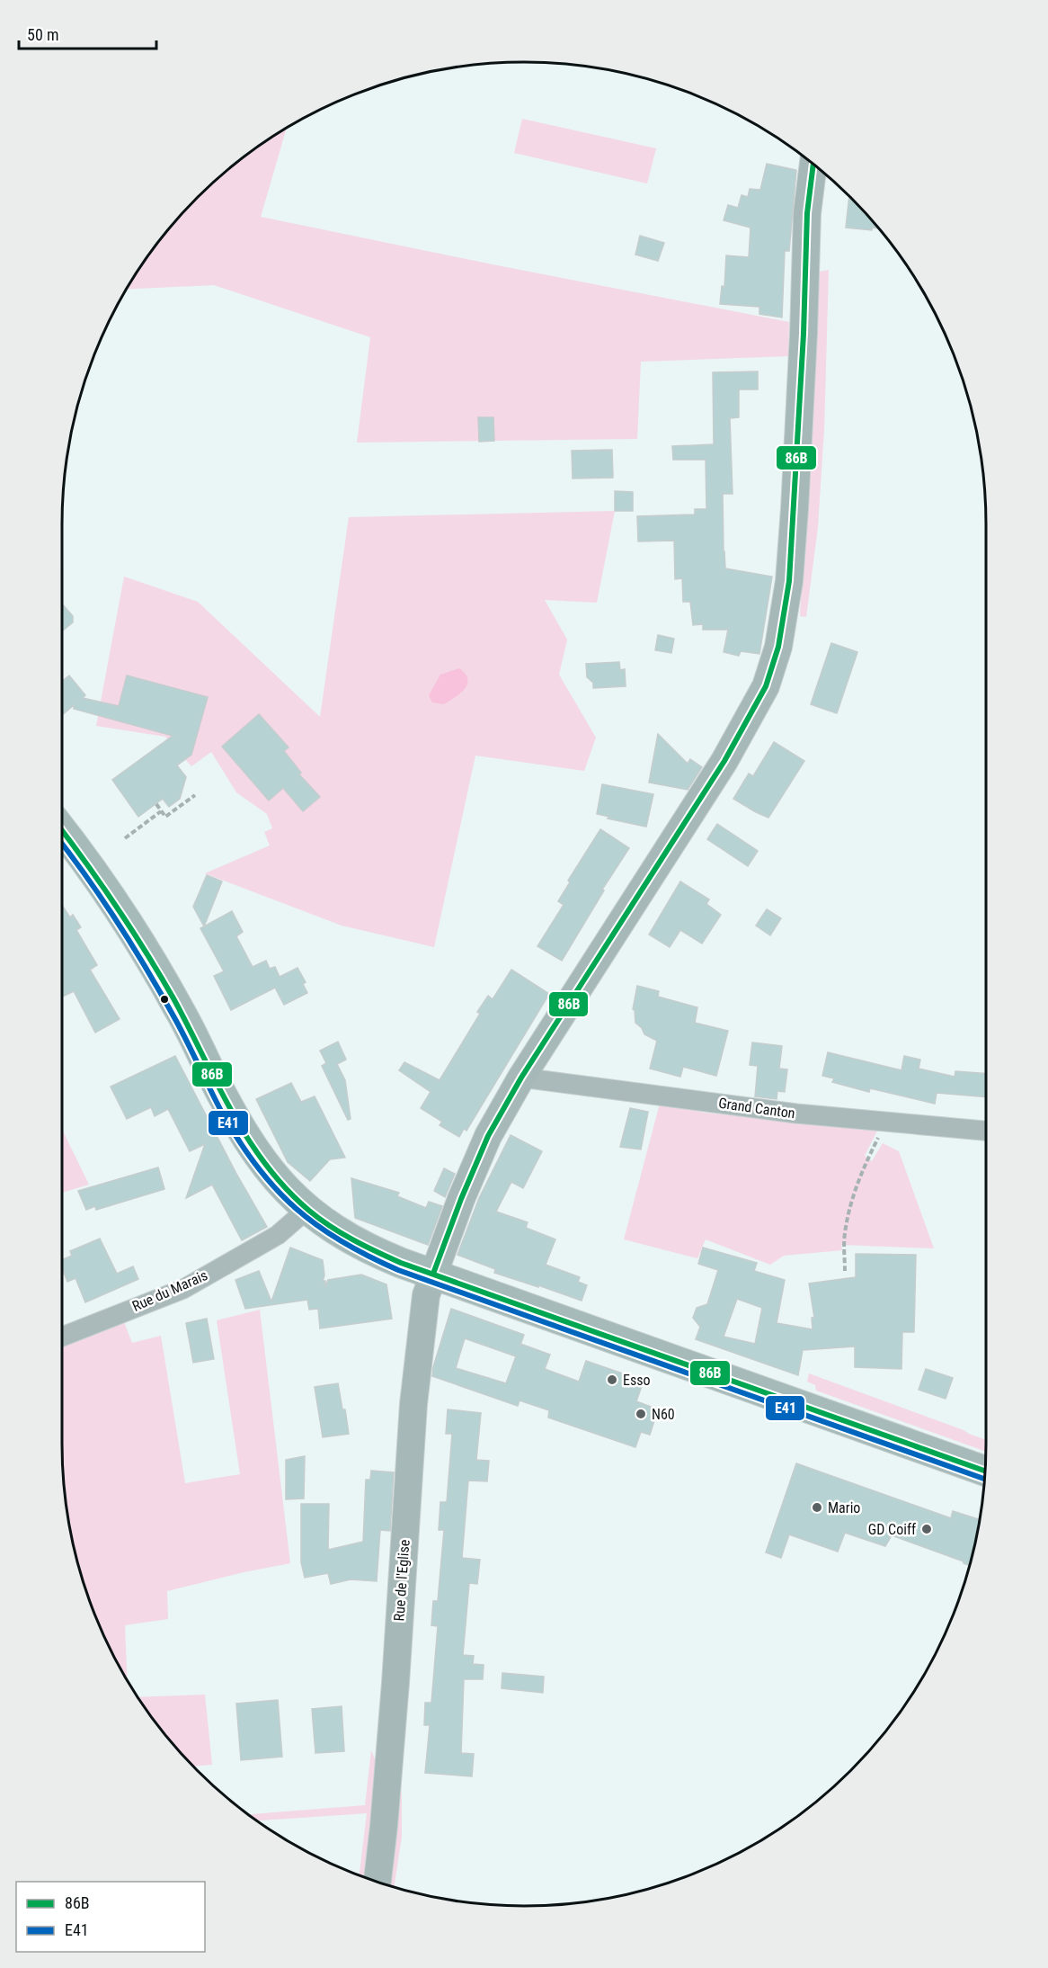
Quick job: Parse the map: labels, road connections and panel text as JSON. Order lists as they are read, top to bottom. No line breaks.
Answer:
{"streets":{"street":["Grand Canton","Rue du Marais","Rue de l'Eglise"]},"crossings":[["Grand Canton","Rue de l'Eglise"]],"places":["Esso","N60","Mario","GD Coiff"],"lines":["transit line 86B","transit line E41"],"legend":["86B","E41"],"scale_bar":"50 m"}
